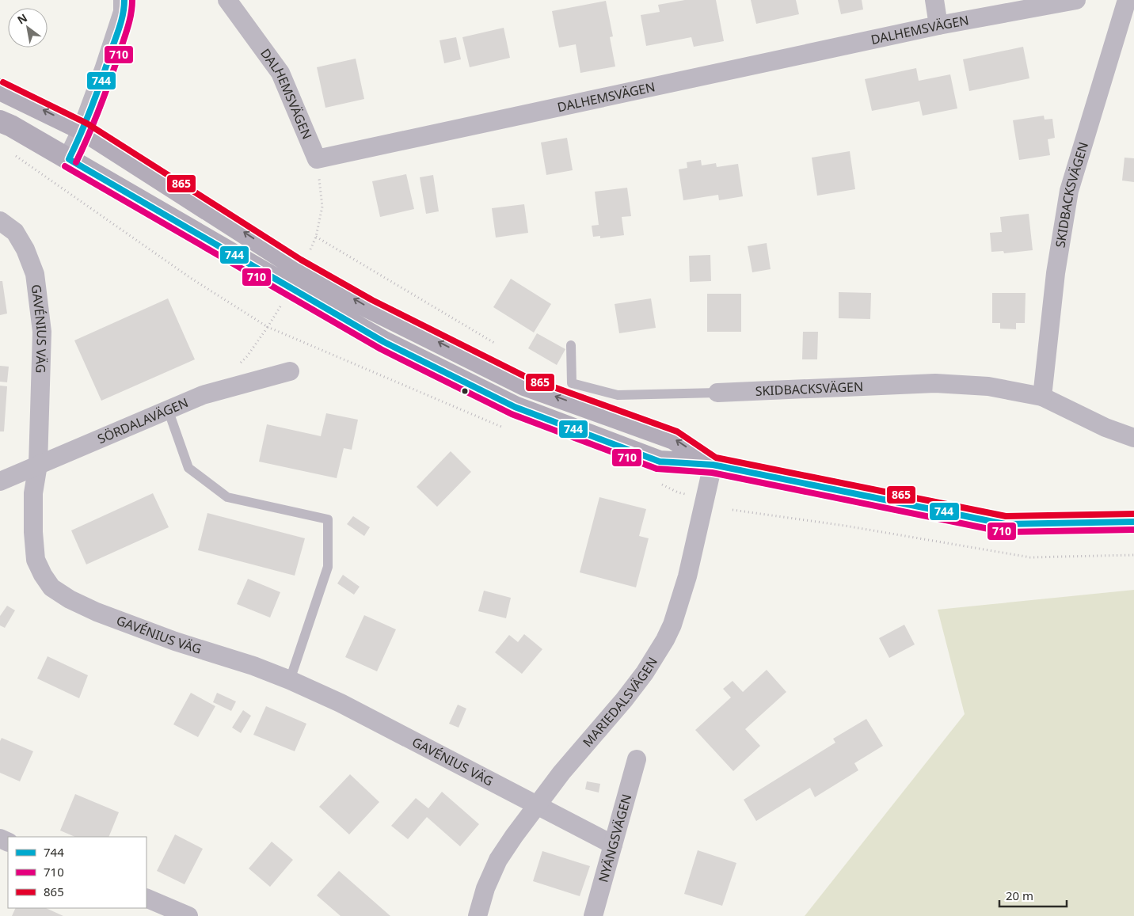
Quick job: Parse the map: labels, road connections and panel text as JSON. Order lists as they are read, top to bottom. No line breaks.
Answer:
{"streets":{"street":["DALHEMSVÄGEN","SKIDBACKSVÄGEN","GAVÉNIUS VÄG","SÖRDALAVÄGEN","MARIEDALSVÄGEN","NYÄNGSVÄGEN"]},"crossings":[["GAVÉNIUS VÄG","SÖRDALAVÄGEN"],["GAVÉNIUS VÄG","MARIEDALSVÄGEN"],["GAVÉNIUS VÄG","NYÄNGSVÄGEN"]],"lines":["transit line 744","transit line 710","transit line 865"],"legend":["744","710","865"],"scale_bar":"20 m","north":"top left"}
